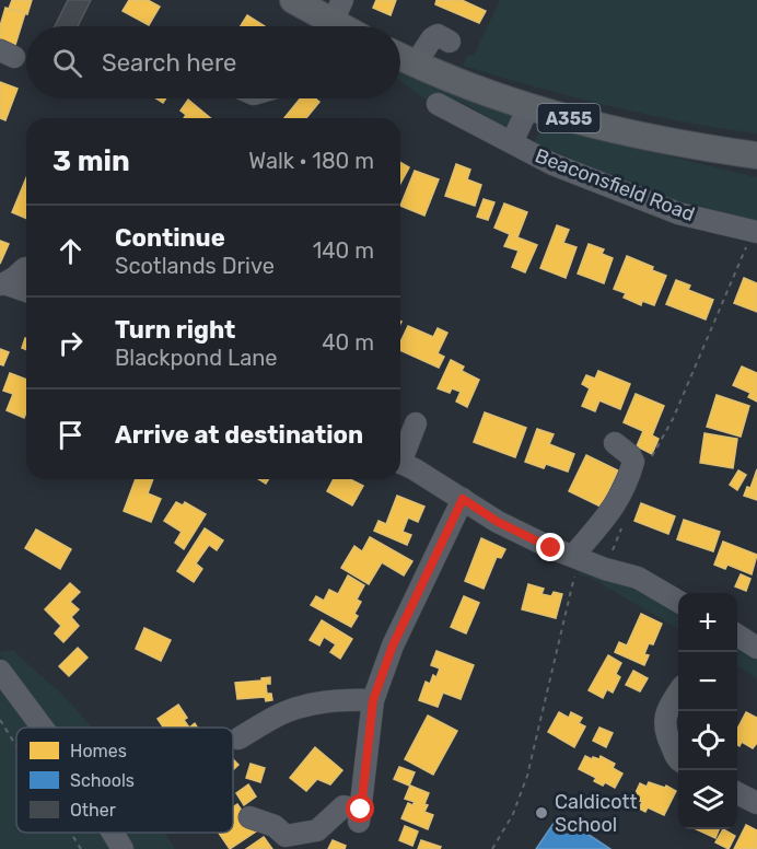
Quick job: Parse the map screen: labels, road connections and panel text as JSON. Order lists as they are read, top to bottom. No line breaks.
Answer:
{"streets":{"main road":["A355"],"street":["Beaconsfield Road"]},"crossings":[["A355","Beaconsfield Road"]],"places":["Caldicott School"],"legend":["Homes","Schools","Other"],"page":{"search":"Search here","heading":["3 min","Walk · 180 m"],"list":[["Continue","Scotlands Drive","140 m"],["Turn right","Blackpond Lane","40 m"],"Arrive at destination"],"map_buttons":["+","−"]}}
